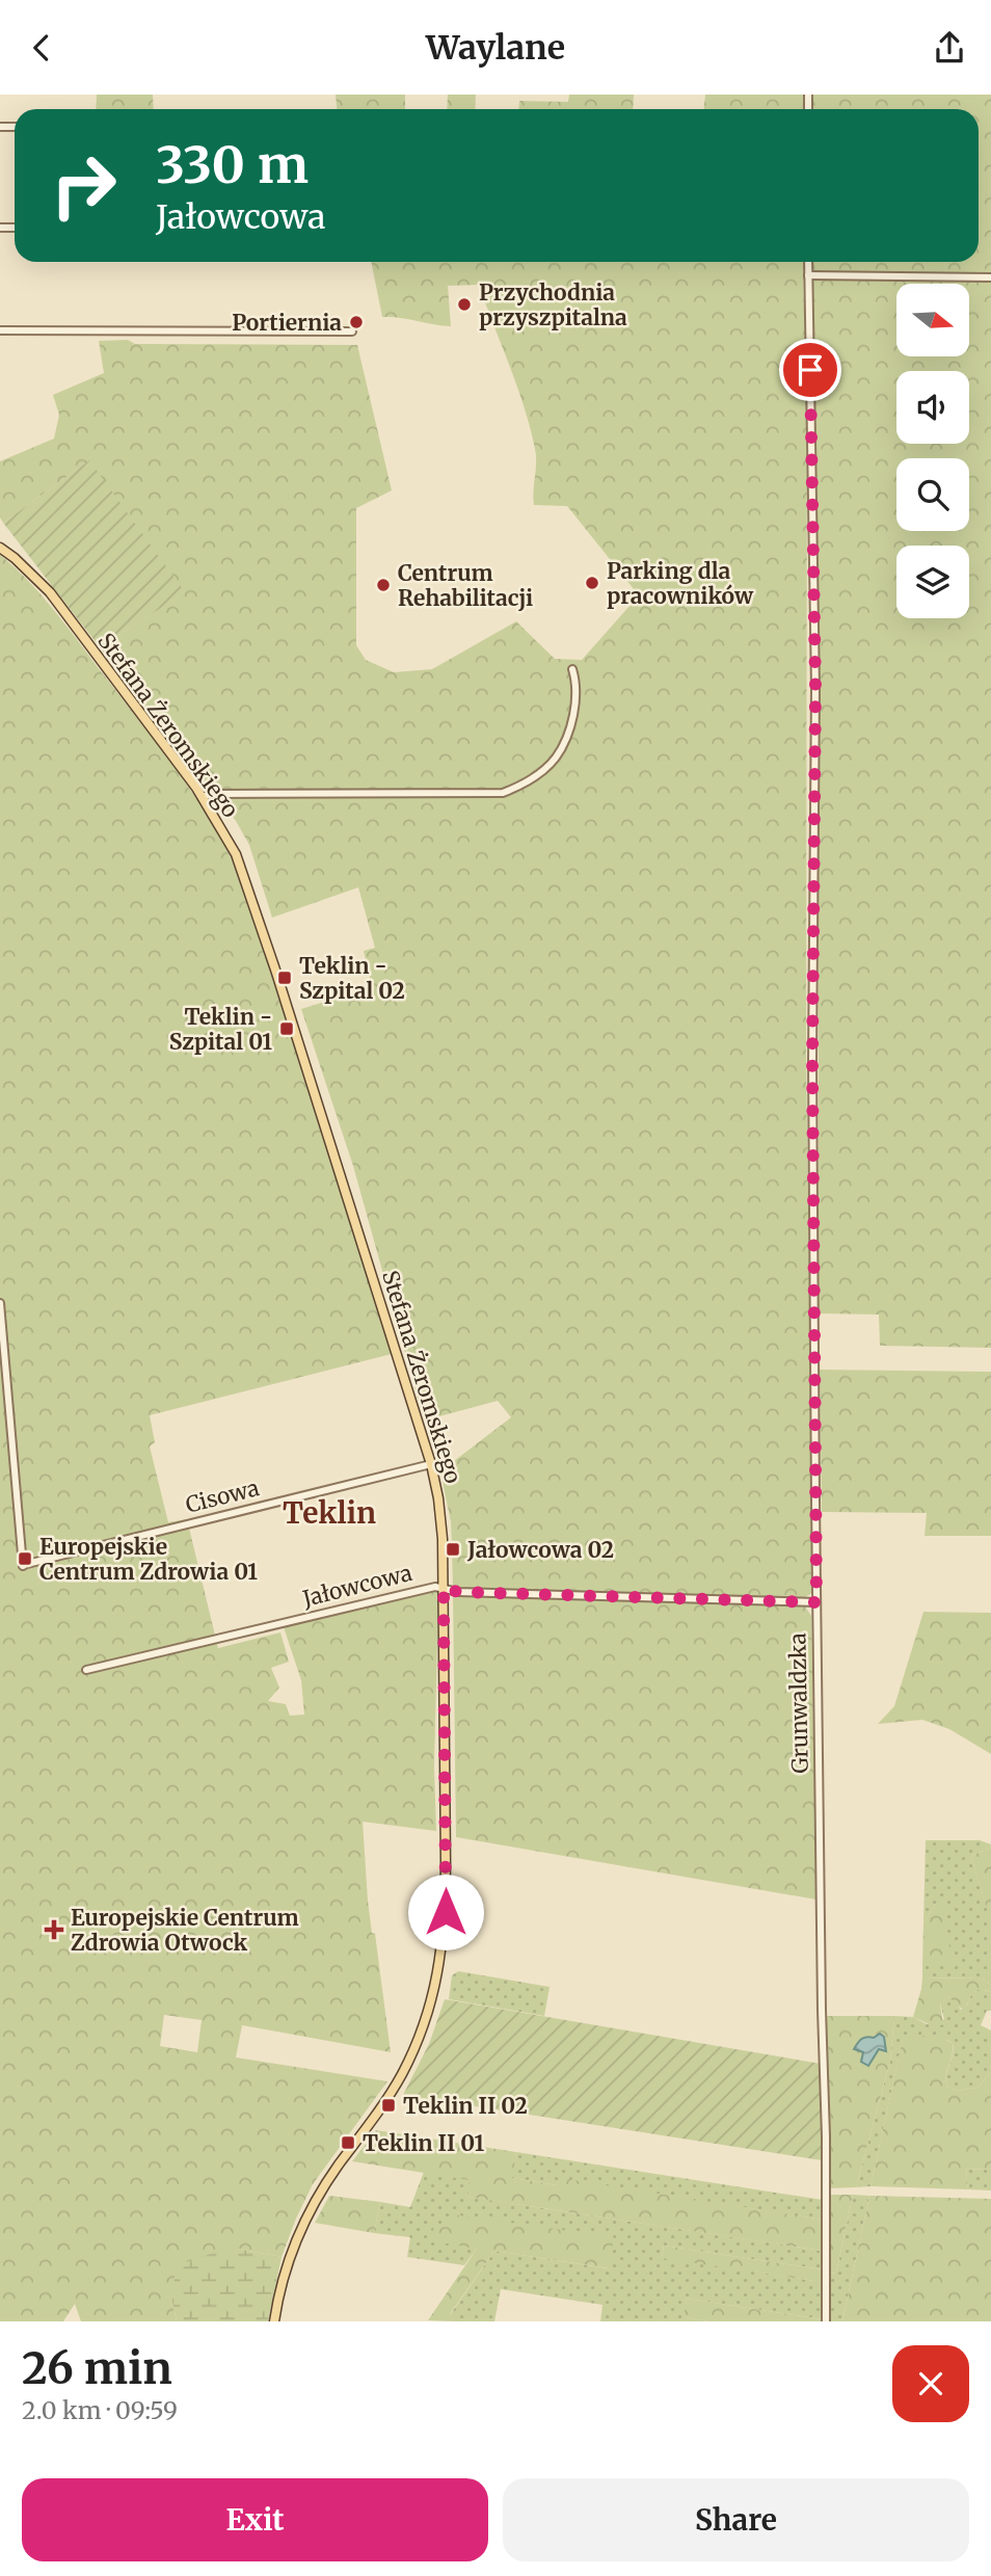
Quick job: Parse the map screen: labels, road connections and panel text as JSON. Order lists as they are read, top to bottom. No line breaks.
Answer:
{"streets":{"main road":["Stefana Żeromskiego"],"street":["Cisowa","Jałowcowa","Grunwaldzka"]},"crossings":[["Stefana Żeromskiego","Cisowa"],["Stefana Żeromskiego","Jałowcowa"],["Jałowcowa","Grunwaldzka"]],"districts":["Teklin"],"places":{"other":["Przychodnia przyszpitalna","Portiernia","Parking dla pracowników","Centrum Rehabilitacji"],"transit":["Teklin - Szpital 02","Teklin - Szpital 01","Jałowcowa 02","Europejskie Centrum Zdrowia 01","Teklin II 02","Teklin II 01"],"health":["Europejskie Centrum Zdrowia Otwock"]},"north":"right","page":{"header":"Waylane","turn":["330 m","Jałowcowa"],"heading":["26 min","2.0 km · 09:59"],"buttons":["Exit","Share"]}}
